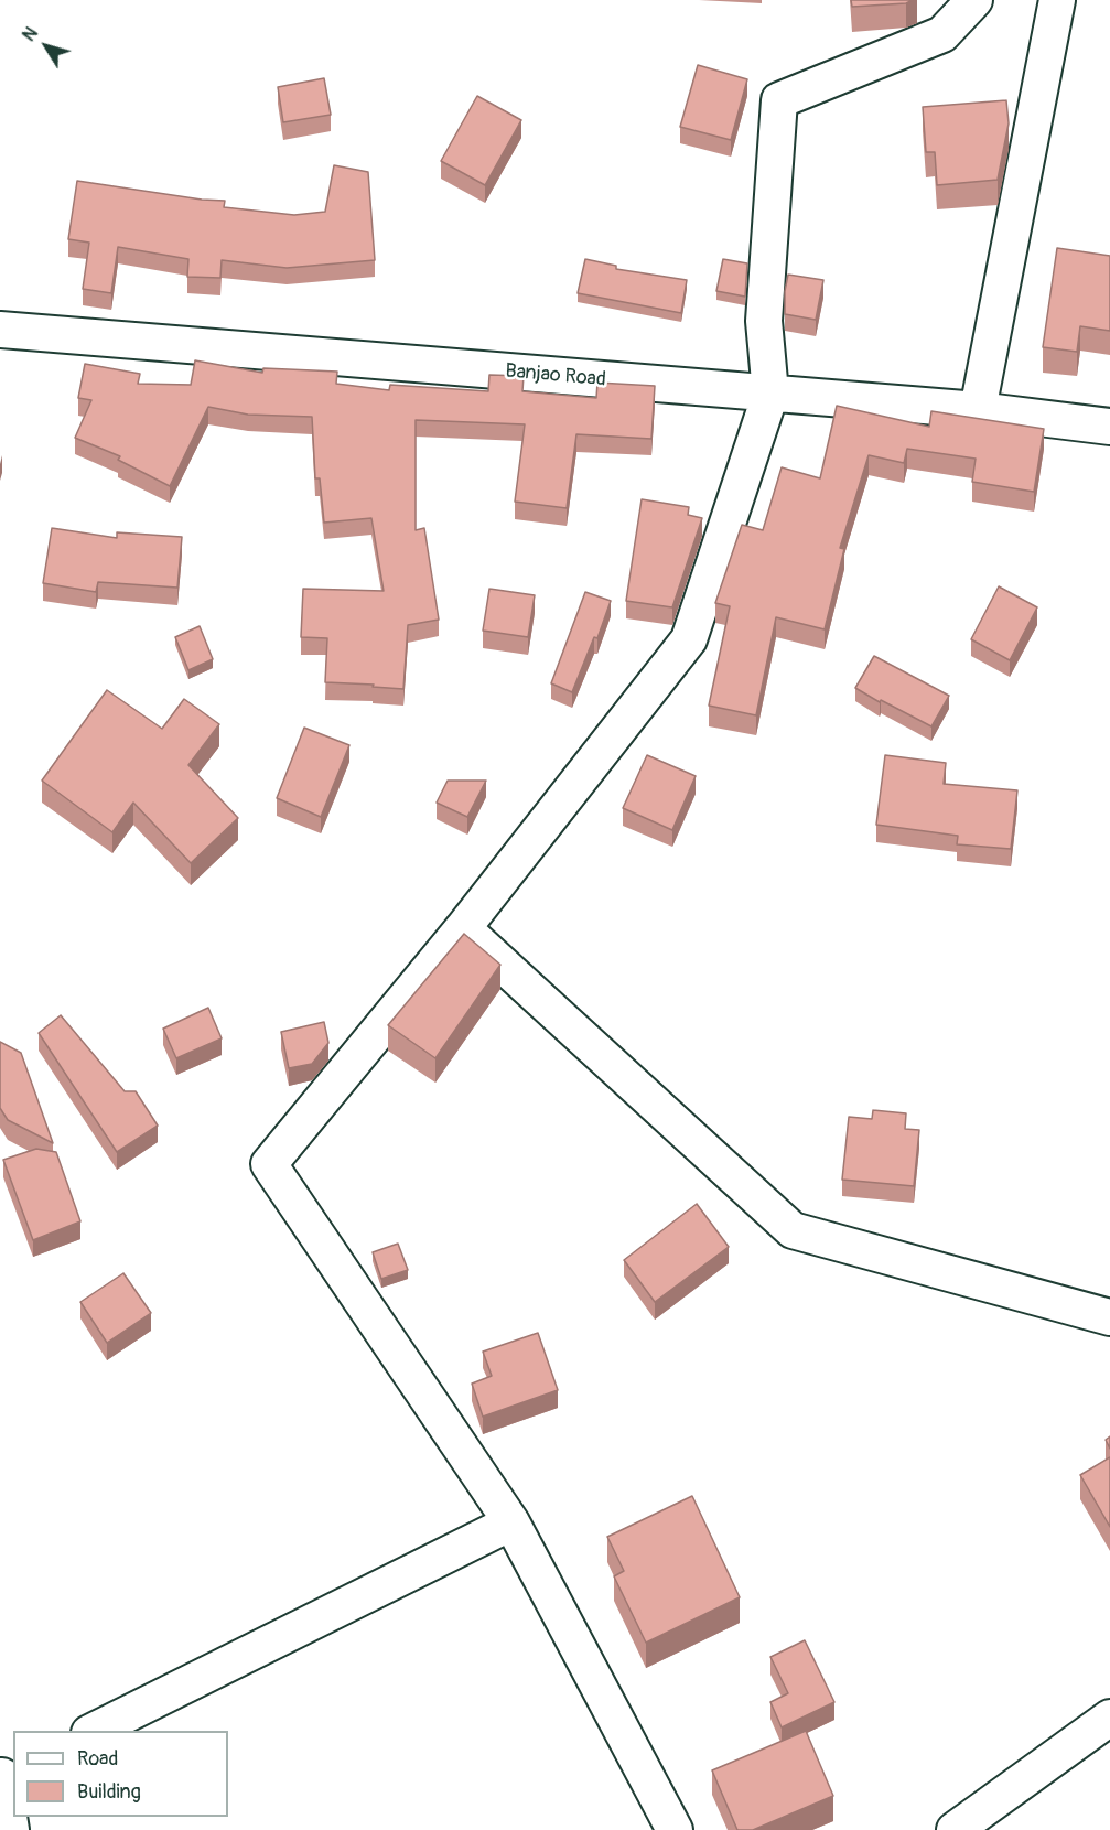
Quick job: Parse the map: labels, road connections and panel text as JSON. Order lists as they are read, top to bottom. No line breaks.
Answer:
{"streets":{"street":["Banjao Road"]},"legend":["Road","Building"],"north":"top left"}
